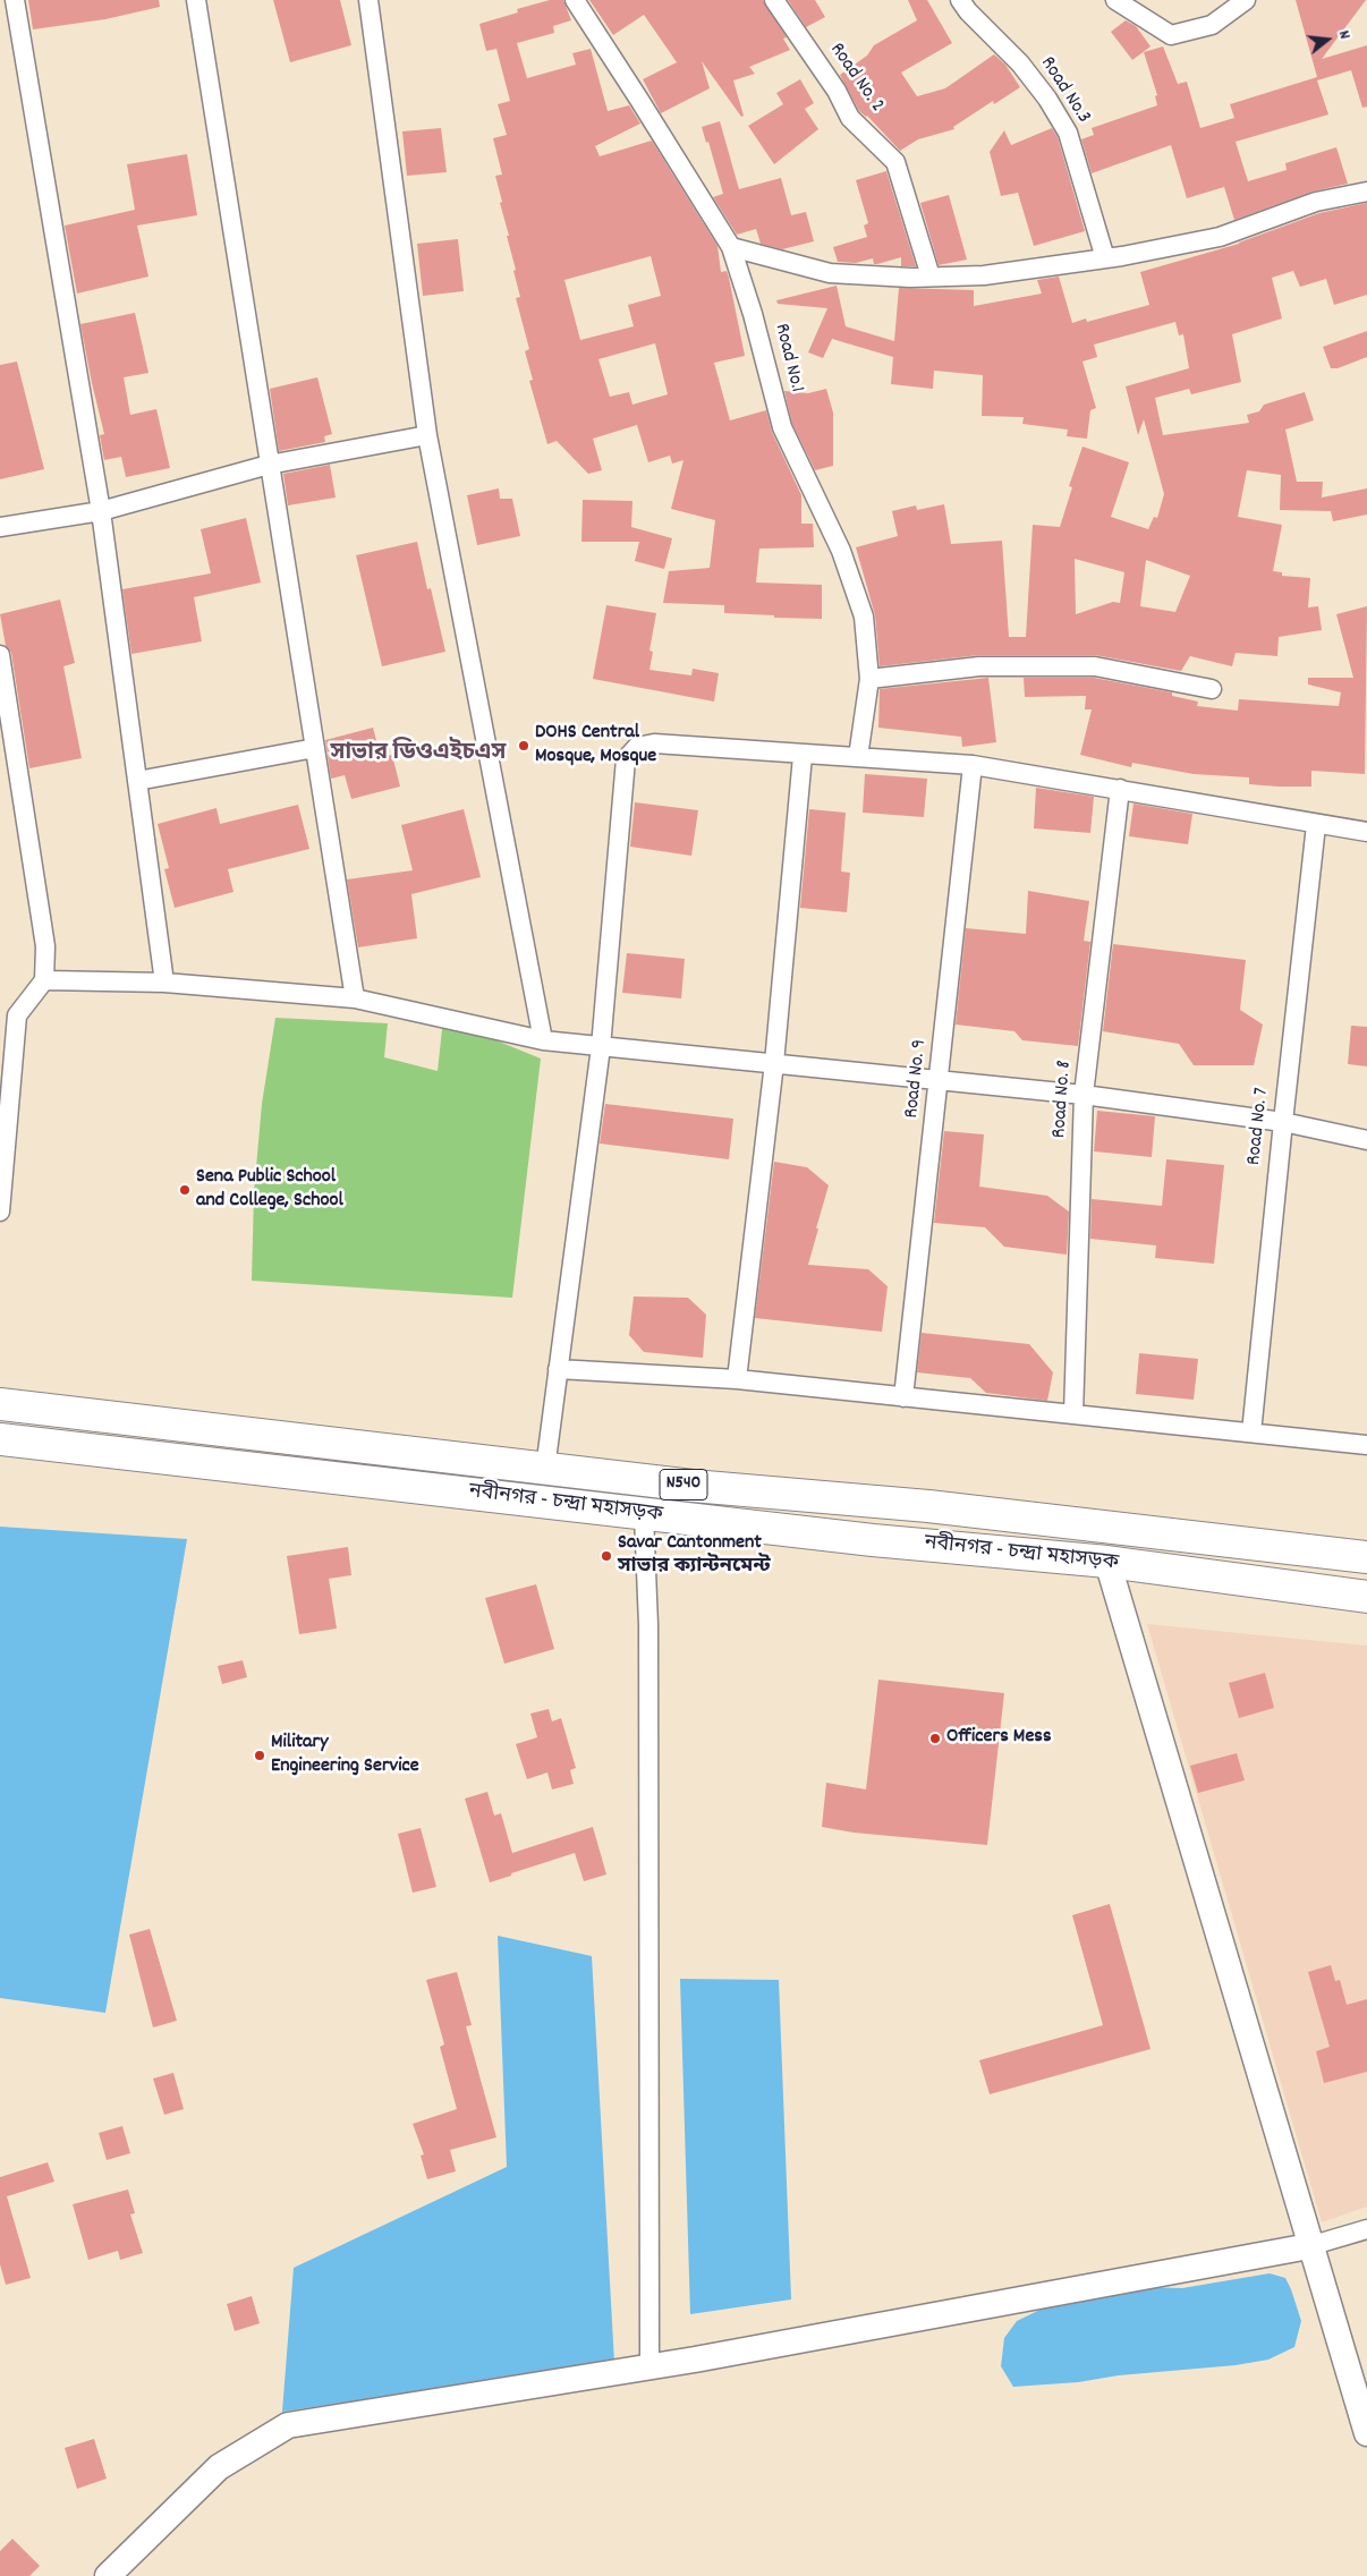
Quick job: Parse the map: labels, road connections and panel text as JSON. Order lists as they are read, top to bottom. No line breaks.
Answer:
{"streets":{"highway":["N540","নবীনগর - চন্দ্রা মহাসড়ক"],"street":["Road No. 2","Road No.3","Road No.1","Road No. 9","Road No. 8","Road No. 7"]},"districts":["সাভার ডিওএইচএস"],"places":["DOHS Central Mosque, Mosque","Sena Public School and College, School","Savar Cantonment সাভার ক্যান্টনমেন্ট","Officers Mess","Military Engineering Service"],"north":"right"}
